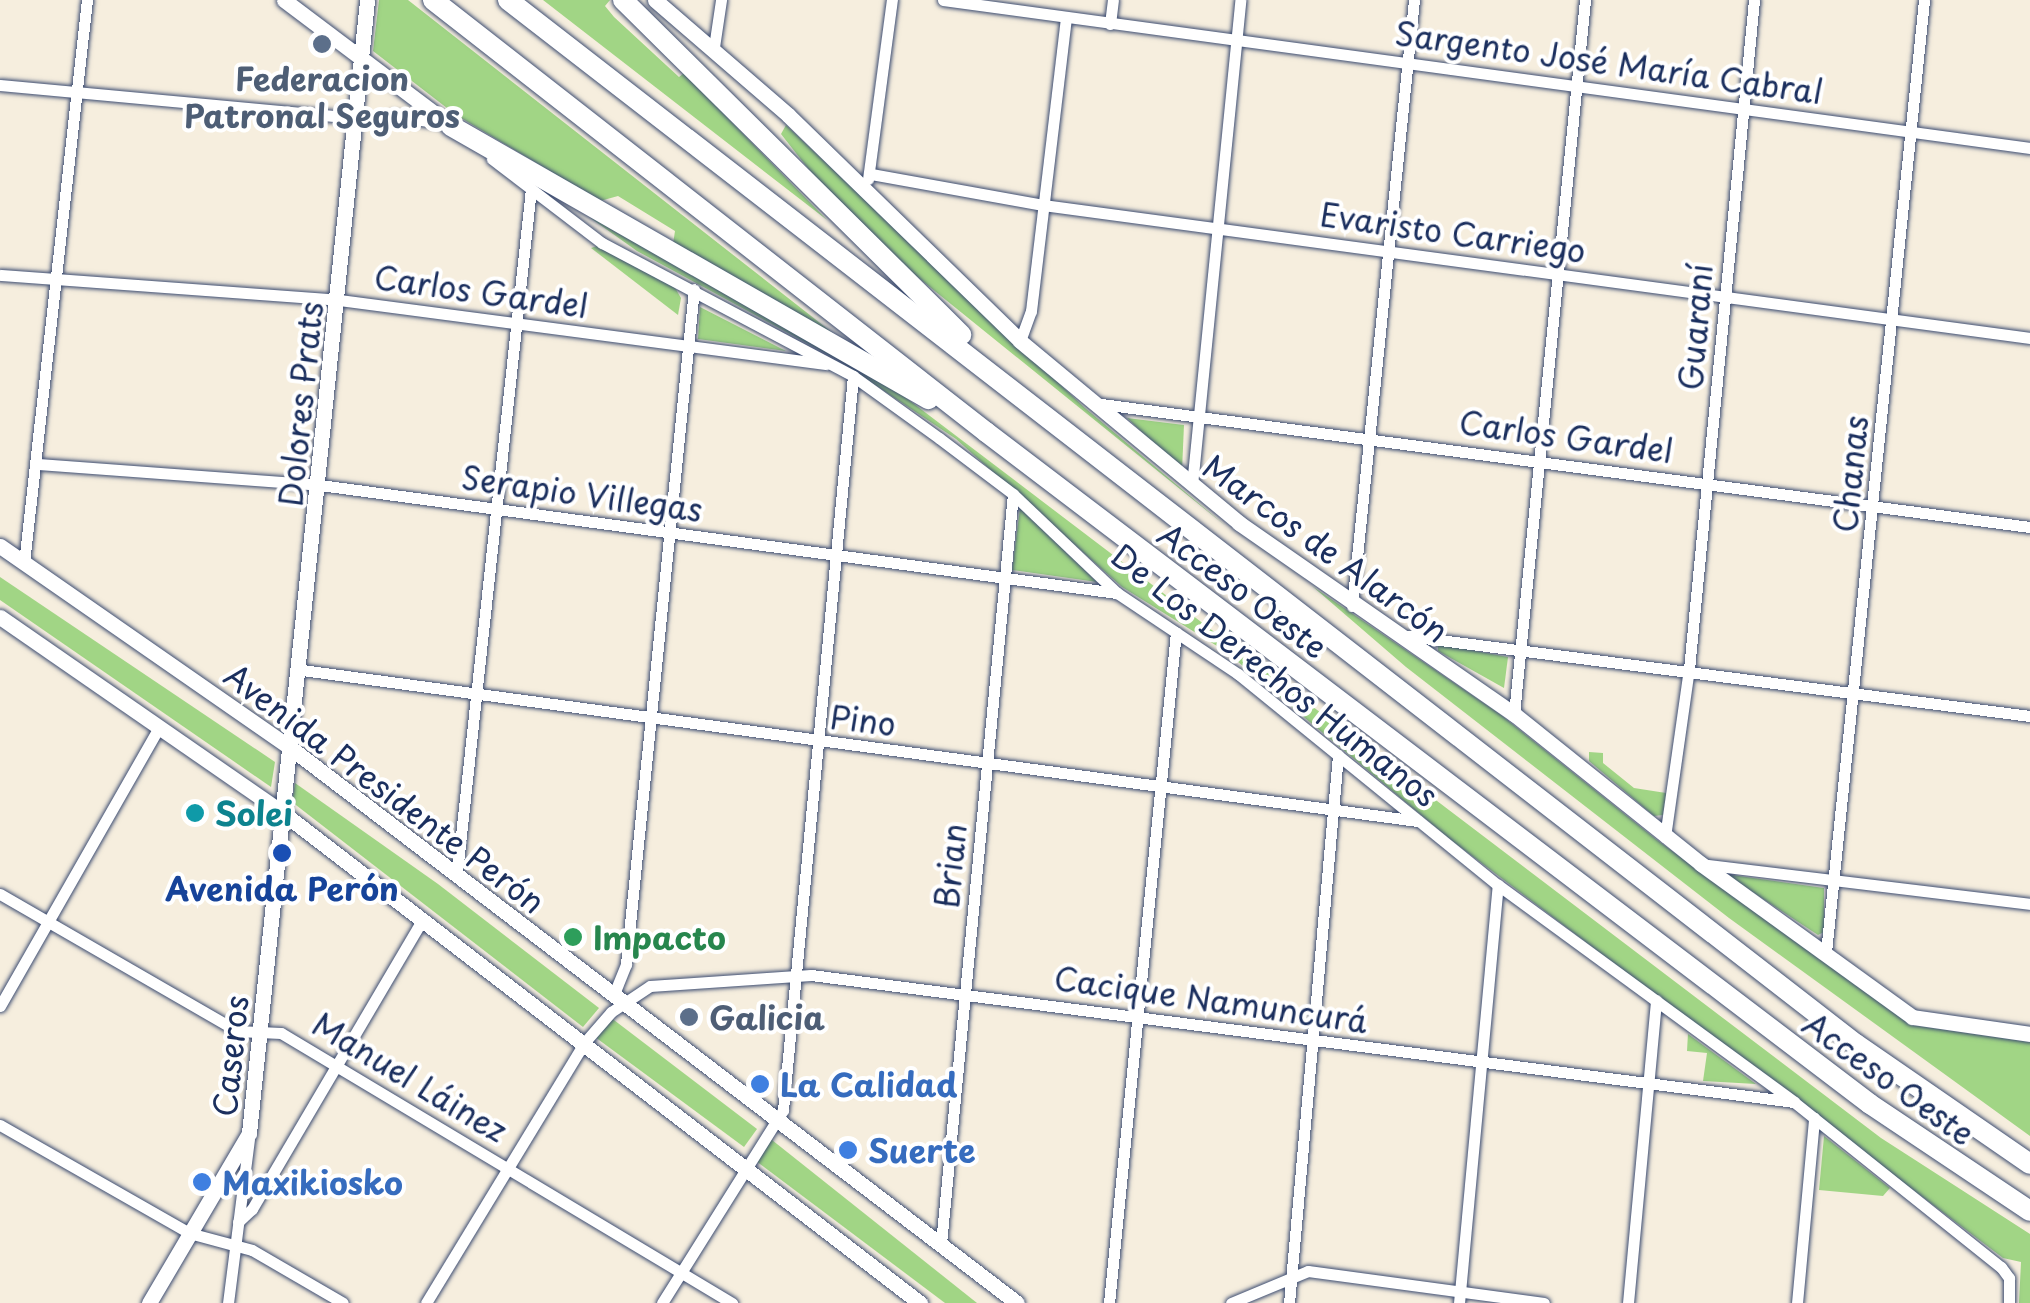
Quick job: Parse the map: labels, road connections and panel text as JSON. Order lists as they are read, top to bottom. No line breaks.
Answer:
{"streets":{"highway":["Acceso Oeste"],"street":["Sargento José María Cabral","Evaristo Carriego","Carlos Gardel","Guaraní","Dolores Prats","Chanas","Serapio Villegas","Marcos de Alarcón","De Los Derechos Humanos","Pino","Avenida Presidente Perón","Brian","Cacique Namuncurá","Caseros","Manuel Láinez"]},"crossings":[["Sargento José María Cabral","Guaraní"],["Sargento José María Cabral","Chanas"],["Evaristo Carriego","Guaraní"],["Evaristo Carriego","Chanas"],["Evaristo Carriego","Marcos de Alarcón"],["Carlos Gardel","Guaraní"],["Carlos Gardel","Dolores Prats"],["Carlos Gardel","Chanas"],["Carlos Gardel","Marcos de Alarcón"],["Carlos Gardel","De Los Derechos Humanos"],["Guaraní","Marcos de Alarcón"],["Dolores Prats","Serapio Villegas"],["Dolores Prats","De Los Derechos Humanos"],["Dolores Prats","Pino"],["Dolores Prats","Avenida Presidente Perón"],["Dolores Prats","Caseros"],["Chanas","Marcos de Alarcón"],["Serapio Villegas","De Los Derechos Humanos"],["Serapio Villegas","Brian"],["De Los Derechos Humanos","Pino"],["De Los Derechos Humanos","Brian"],["De Los Derechos Humanos","Cacique Namuncurá"],["Pino","Brian"],["Avenida Presidente Perón","Brian"],["Avenida Presidente Perón","Cacique Namuncurá"],["Brian","Cacique Namuncurá"],["Caseros","Manuel Láinez"]],"places":["Federacion Patronal Seguros","Solei","Avenida Perón","Impacto","Galicia","La Calidad","Suerte","Maxikiosko"]}
